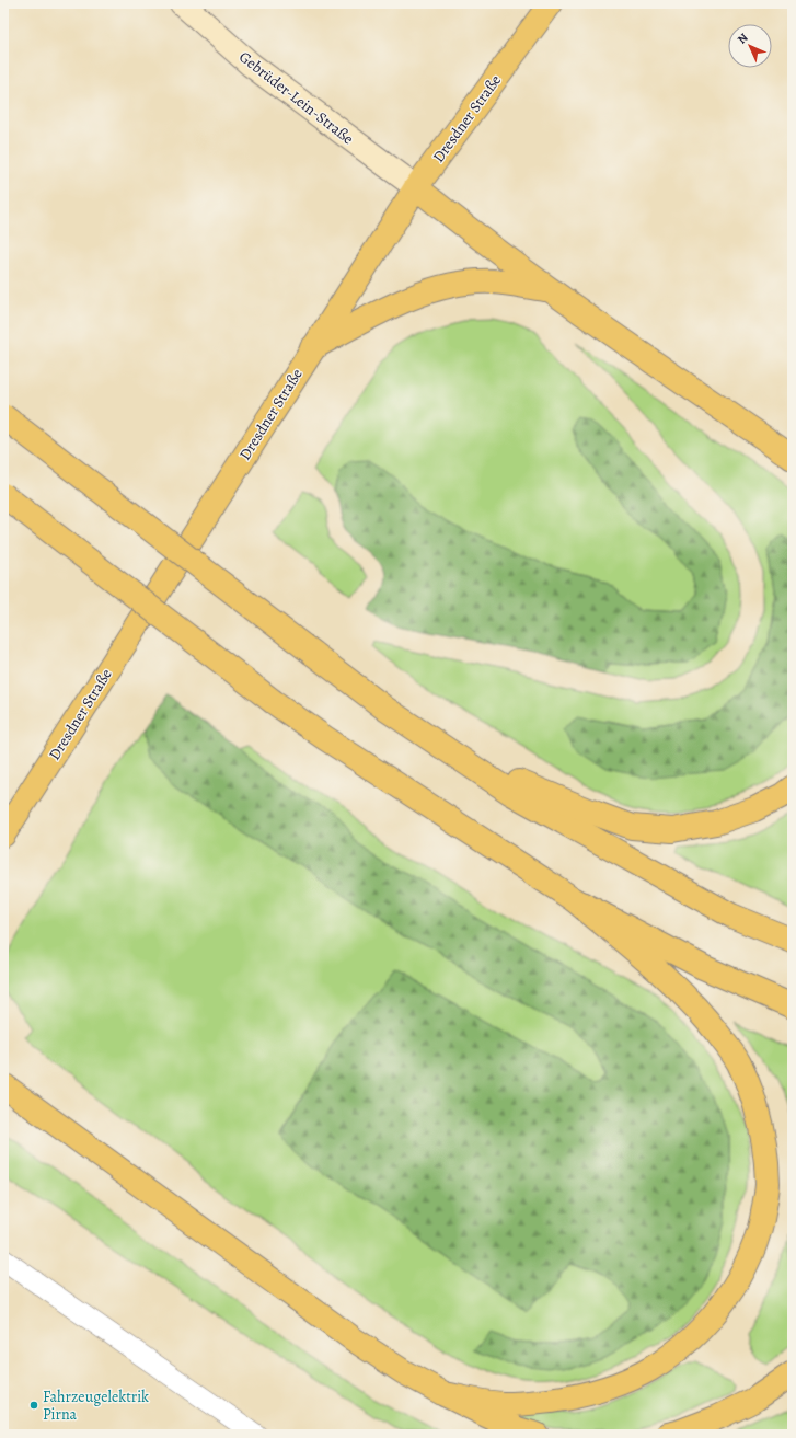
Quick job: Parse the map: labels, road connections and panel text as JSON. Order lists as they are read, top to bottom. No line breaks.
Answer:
{"streets":{"main road":["Dresdner Straße"],"street":["Gebrüder-Lein-Straße"]},"crossings":[["Gebrüder-Lein-Straße","Dresdner Straße"]],"places":["Fahrzeugelektrik Pirna"],"north":"top left"}
